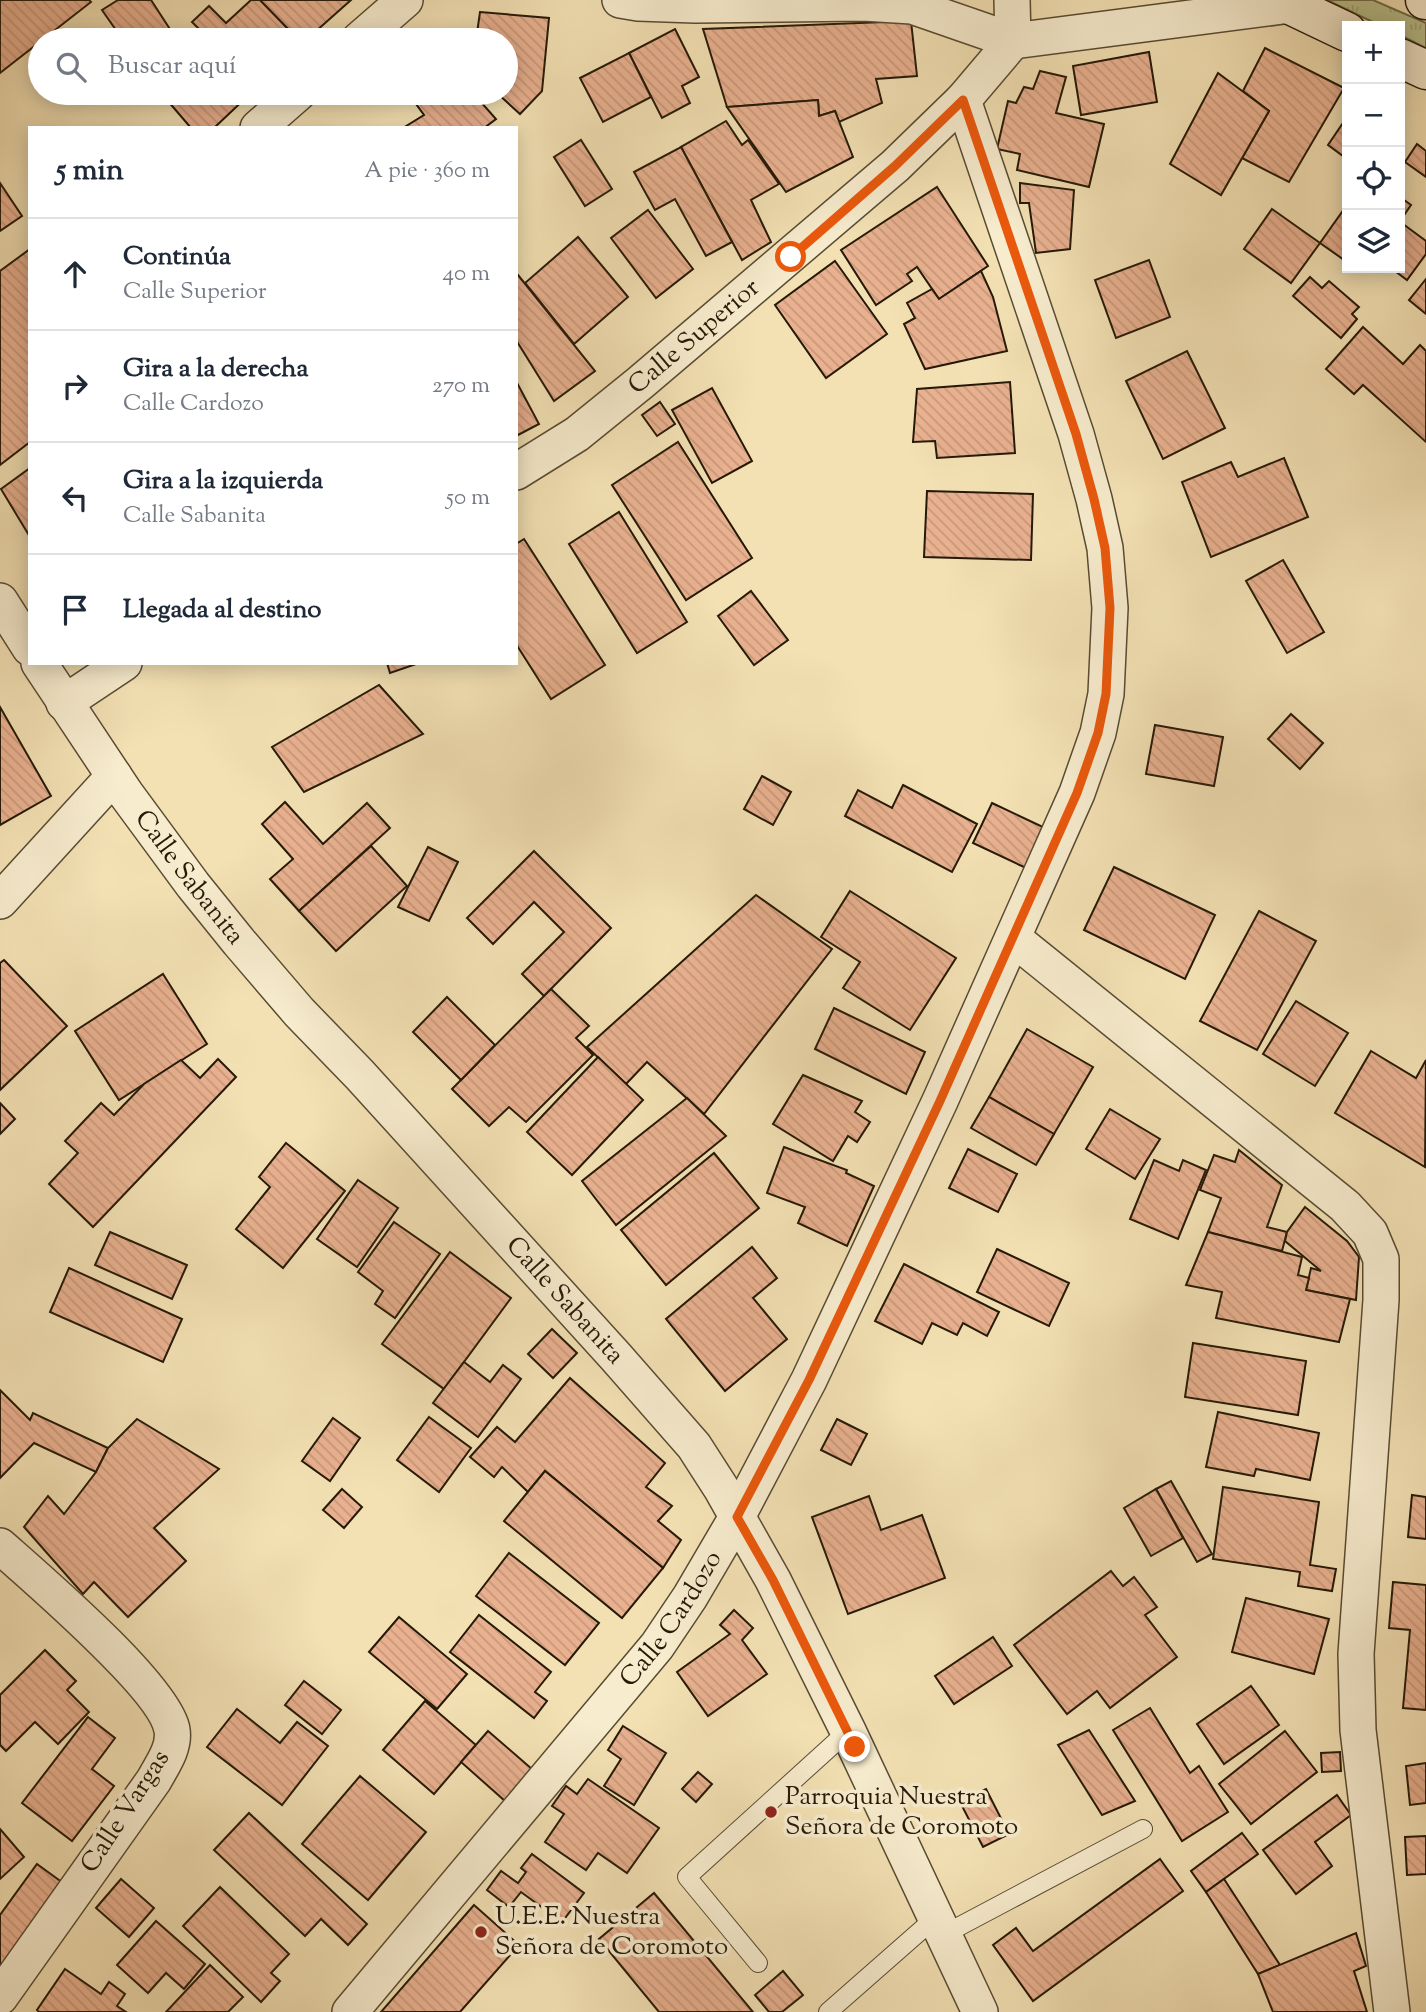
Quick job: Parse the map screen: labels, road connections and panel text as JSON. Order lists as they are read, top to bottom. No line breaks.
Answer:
{"streets":{"street":["Calle Superior","Calle Sabanita","Calle Cardozo","Calle Vargas"]},"crossings":[["Calle Superior","Calle Cardozo"],["Calle Sabanita","Calle Cardozo"]],"places":["Parroquia Nuestra Señora de Coromoto","U.E.E. Nuestra Señora de Coromoto"],"page":{"map_buttons":["+","−"],"search":"Buscar aquí","heading":["5 min","A pie · 360 m"],"list":[["Continúa","Calle Superior","40 m"],["Gira a la derecha","Calle Cardozo","270 m"],["Gira a la izquierda","Calle Sabanita","50 m"],"Llegada al destino"]}}
